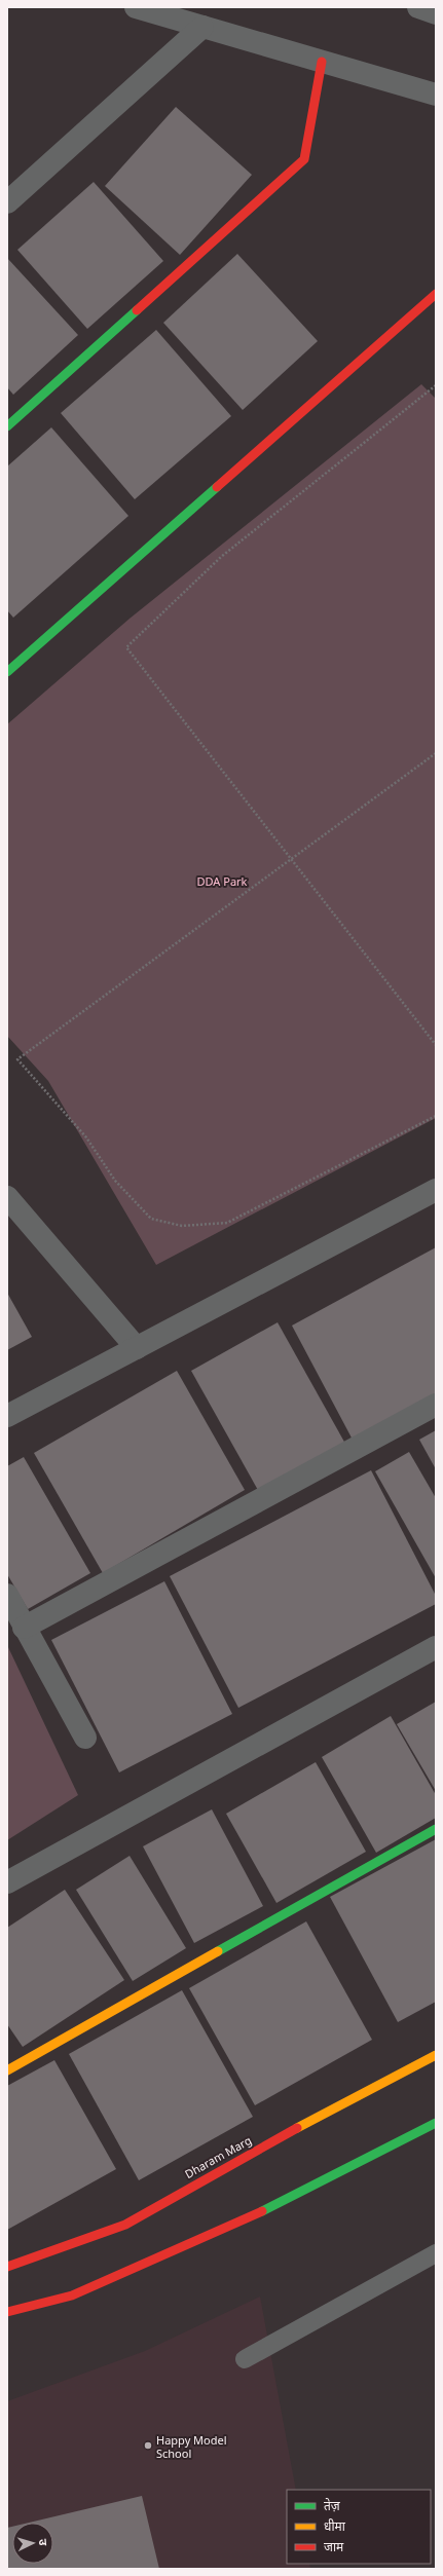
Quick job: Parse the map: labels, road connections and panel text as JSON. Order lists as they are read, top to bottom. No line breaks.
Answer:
{"streets":{"street":["Dharam Marg"]},"parks":["DDA Park"],"places":["Happy Model School"],"legend":["तेज़","धीमा","जाम"],"north":"right"}
